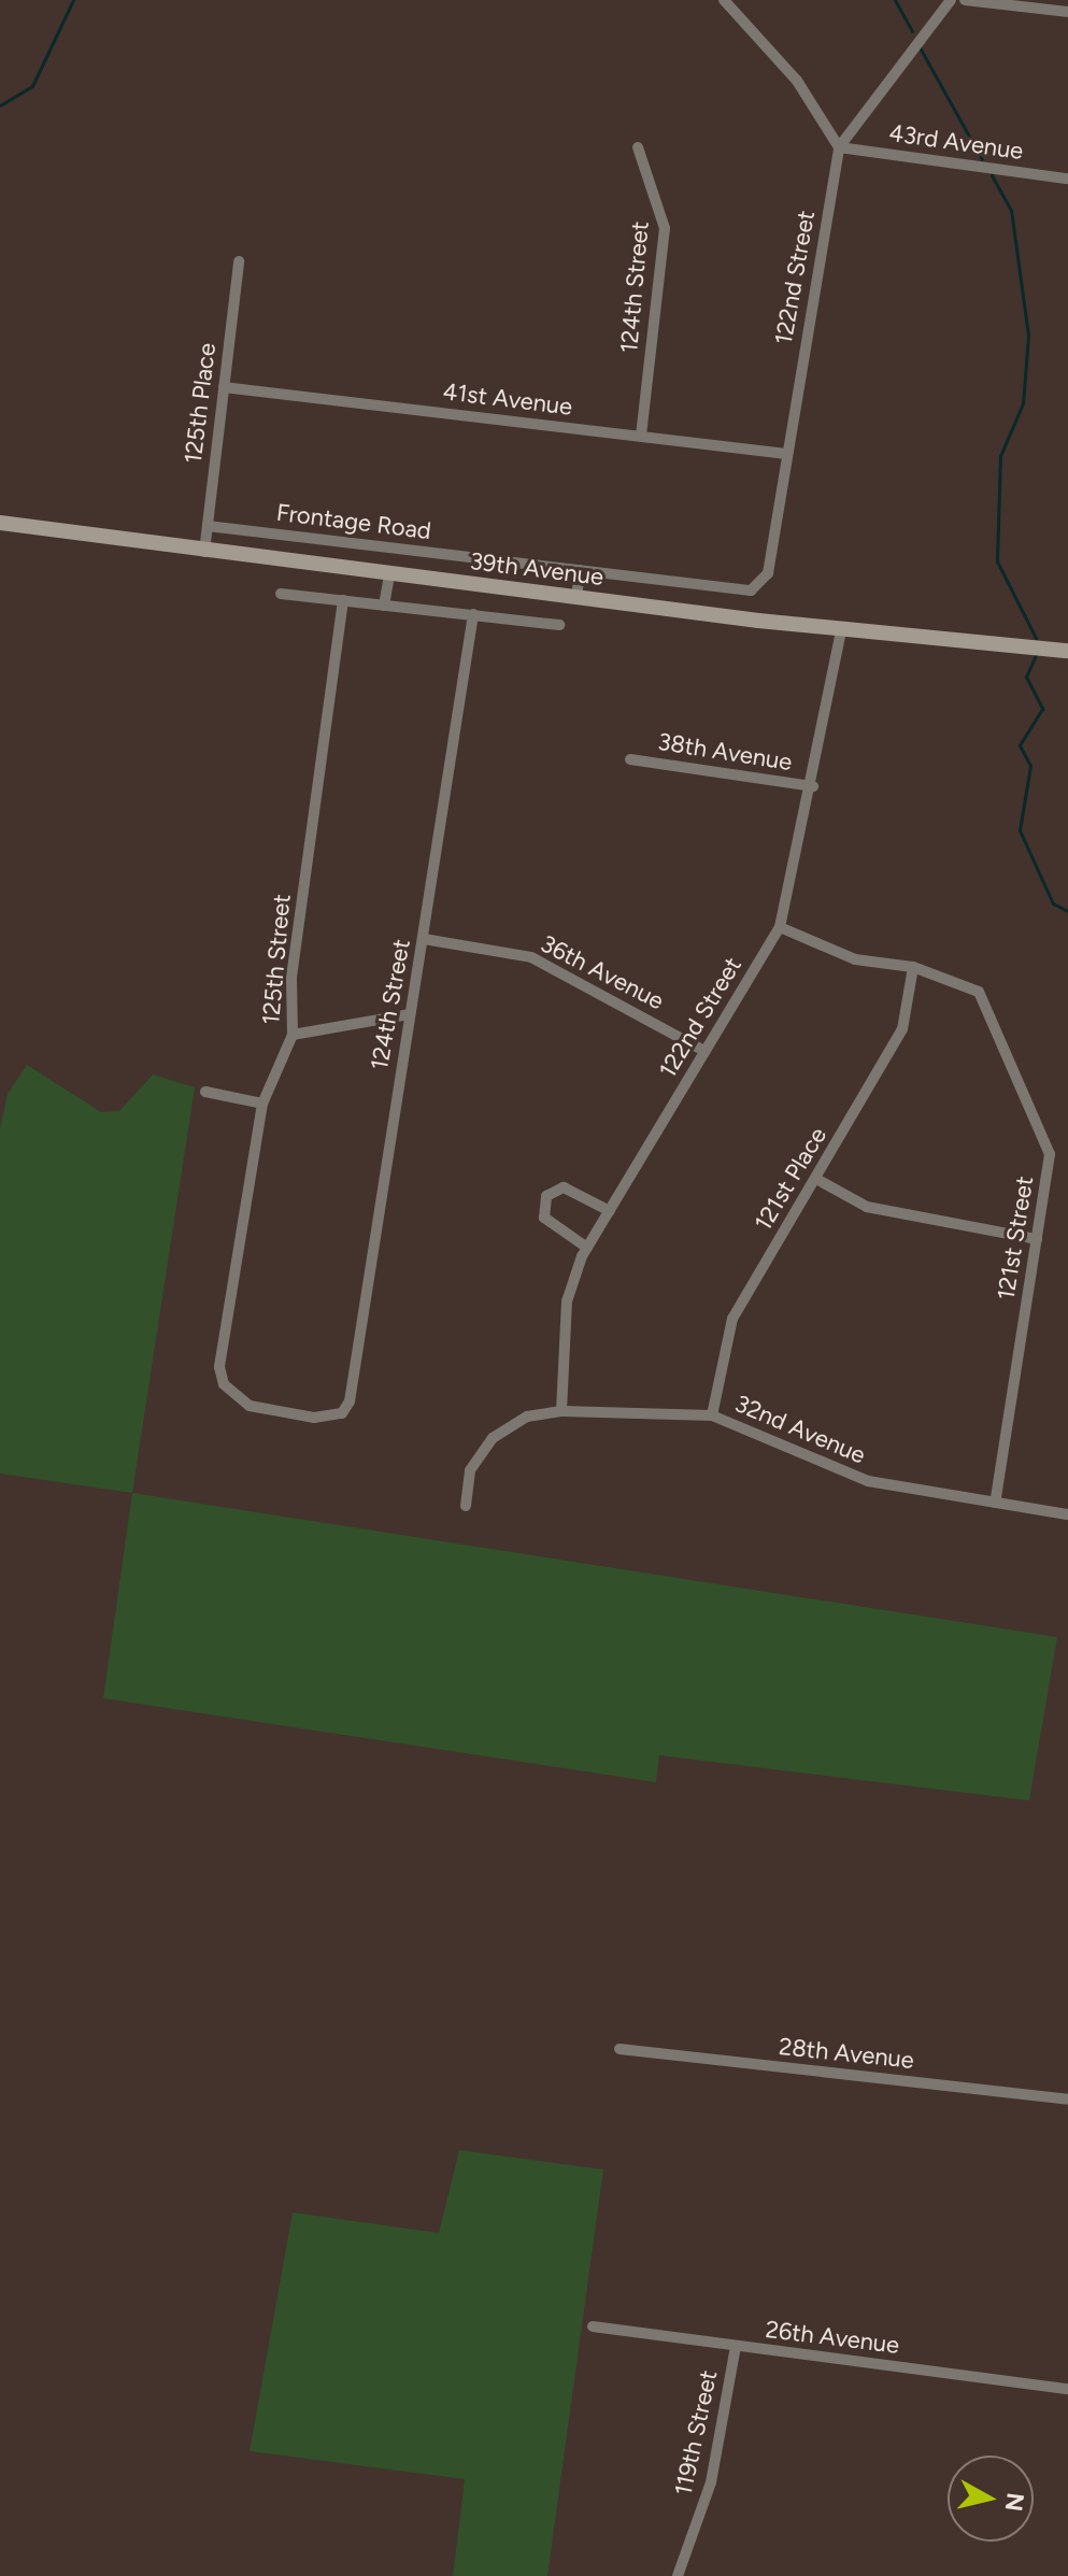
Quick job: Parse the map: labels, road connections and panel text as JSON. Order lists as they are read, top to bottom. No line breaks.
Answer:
{"streets":{"main road":["39th Avenue"],"street":["43rd Avenue","122nd Street","124th Street","41st Avenue","125th Place","Frontage Road","38th Avenue","125th Street","36th Avenue","121st Place","121st Street","32nd Avenue","28th Avenue","26th Avenue","119th Street"]},"crossings":[["43rd Avenue","122nd Street"],["122nd Street","41st Avenue"],["122nd Street","Frontage Road"],["122nd Street","39th Avenue"],["122nd Street","38th Avenue"],["122nd Street","36th Avenue"],["122nd Street","32nd Avenue"],["124th Street","41st Avenue"],["124th Street","125th Street"],["124th Street","36th Avenue"],["41st Avenue","125th Place"],["125th Place","Frontage Road"],["125th Place","39th Avenue"],["121st Place","121st Street"],["121st Place","32nd Avenue"],["121st Street","32nd Avenue"],["26th Avenue","119th Street"]],"north":"right"}
